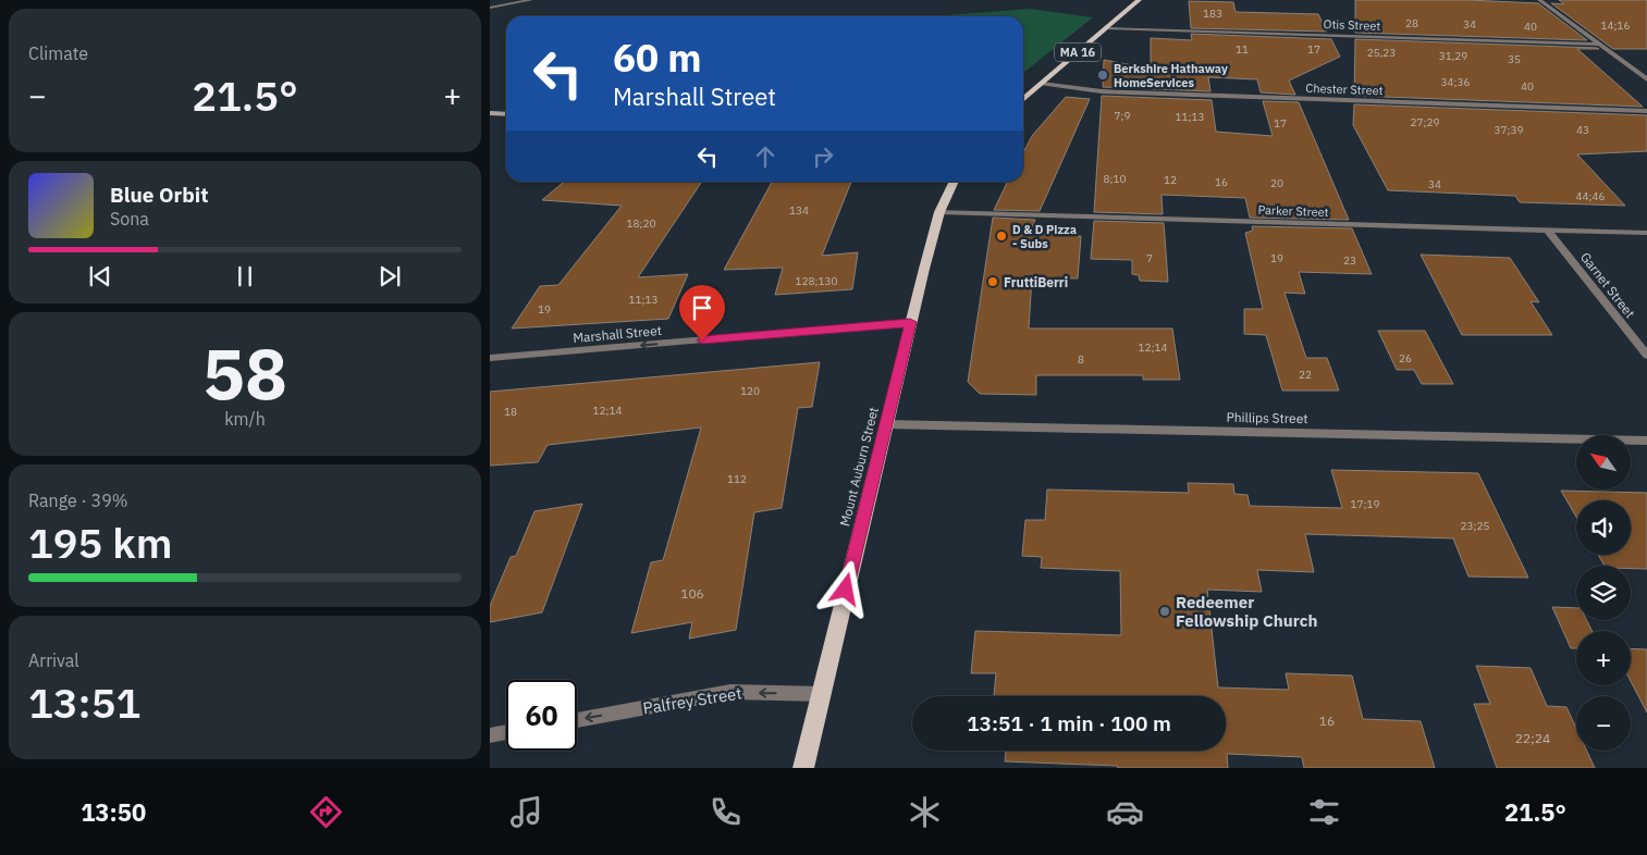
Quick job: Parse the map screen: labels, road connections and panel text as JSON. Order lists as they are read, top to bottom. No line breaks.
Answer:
{"streets":{"main road":["MA 16","Mount Auburn Street"],"street":["Otis Street","Chester Street","Parker Street","Garnet Street","Marshall Street","Phillips Street","Palfrey Street"]},"crossings":[["Otis Street","MA 16"],["MA 16","Chester Street"],["Parker Street","Garnet Street"],["Parker Street","Mount Auburn Street"],["Marshall Street","Mount Auburn Street"],["Phillips Street","Mount Auburn Street"],["Mount Auburn Street","Palfrey Street"]],"one_way":["Marshall Street","Palfrey Street"],"places":["Berkshire Hathaway HomeServices","D & D Pizza - Subs","FruttiBerri","Redeemer Fellowship Church"],"house_numbers":["183","28","34","14;16","40","11","17","25,23","31,29","35","34;36","40","7;9","11;13","27;29","17","37;39","43","8;10","12","16","20","34","44;46","134","18;20","7","19","23","128;130","11;13","19","12;14","26","8","22","120","12;14","18","112","17;19","23;25","106","16","22;24"],"north":"top left","page":{"tile":["Climate",["58","km/h"],["Range · 39%","195 km"],["Arrival","13:51"]],"turn":["60 m","Marshall Street"],"heat":["−","21.5°","+"],"song":["Blue Orbit","Sona"],"map_buttons":["+","−"],"limit":"60","trip":"13:51 · 1 min · 100 m","tabs":["13:50","21.5°"]}}
